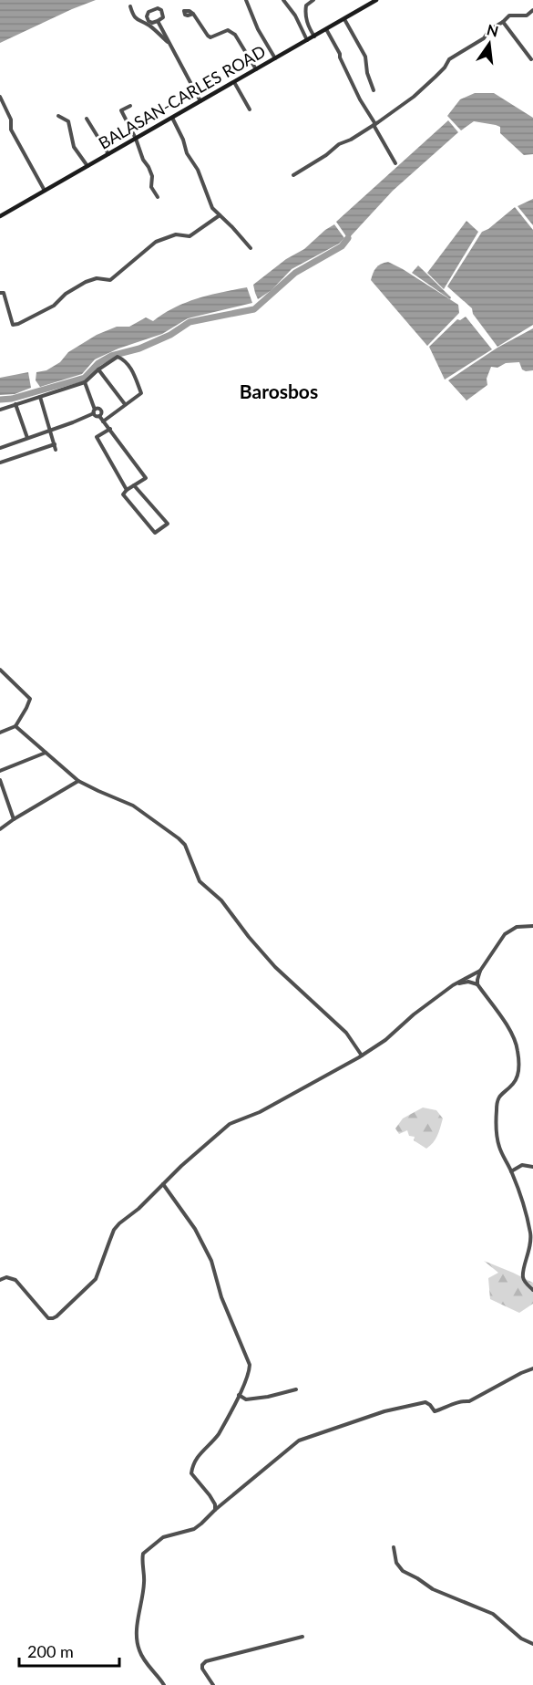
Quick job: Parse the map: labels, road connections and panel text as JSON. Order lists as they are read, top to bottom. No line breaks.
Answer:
{"streets":{"main road":["BALASAN-CARLES ROAD"]},"districts":["Barosbos"],"scale_bar":"200 m","north":"top"}
